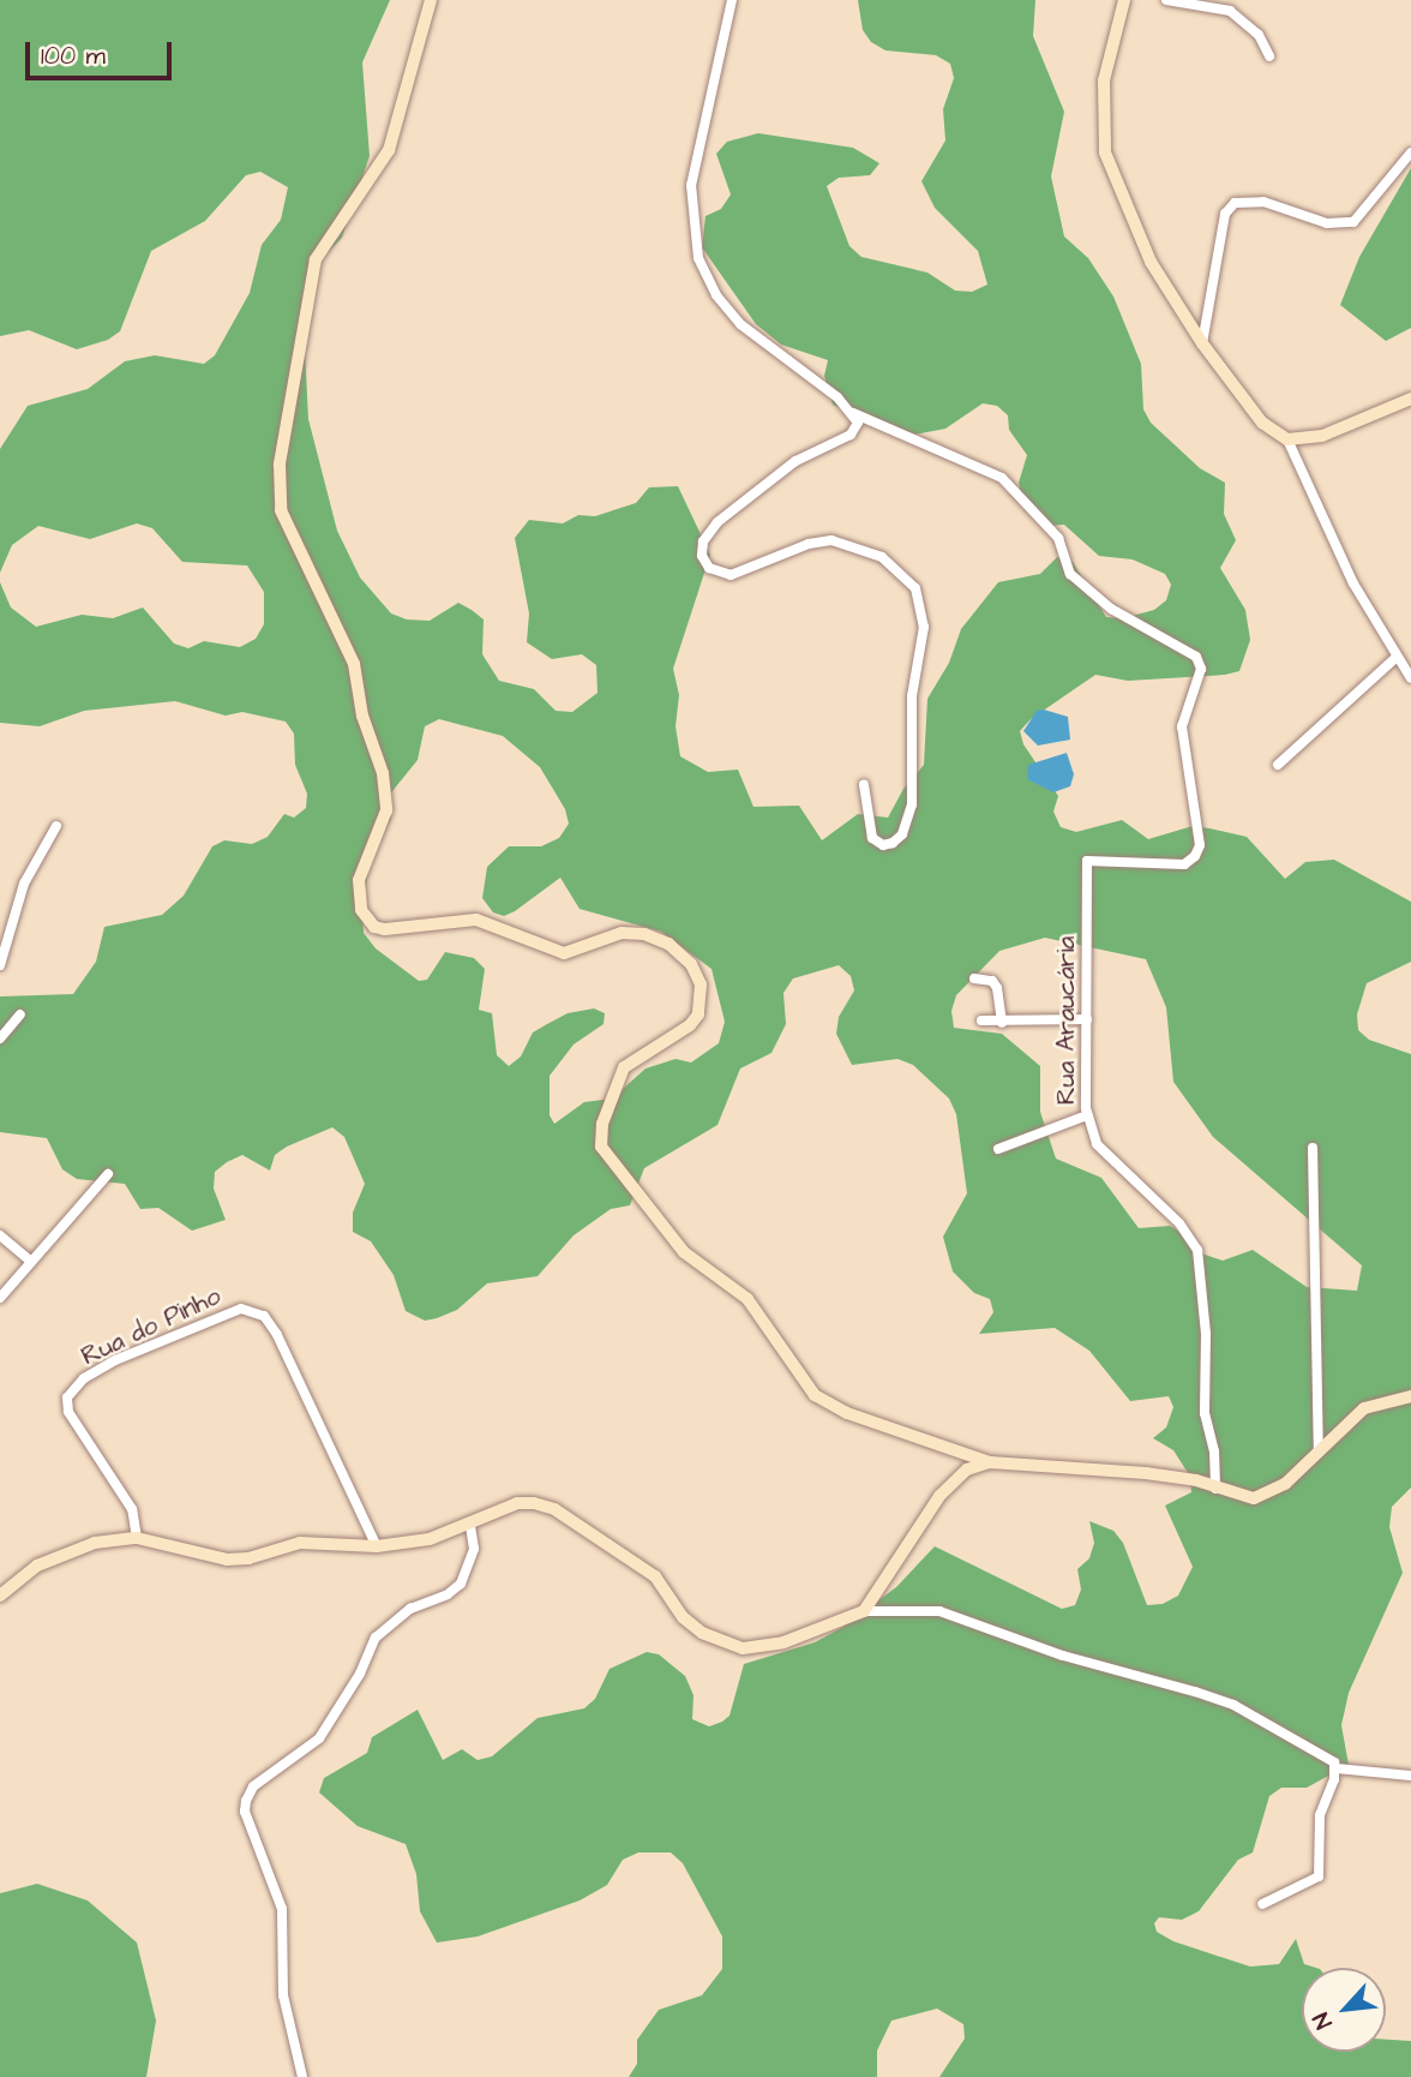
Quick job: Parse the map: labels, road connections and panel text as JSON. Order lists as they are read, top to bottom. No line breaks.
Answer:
{"streets":{"street":["Rua Araucária","Rua do Pinho"]},"scale_bar":"100 m","north":"bottom left"}
